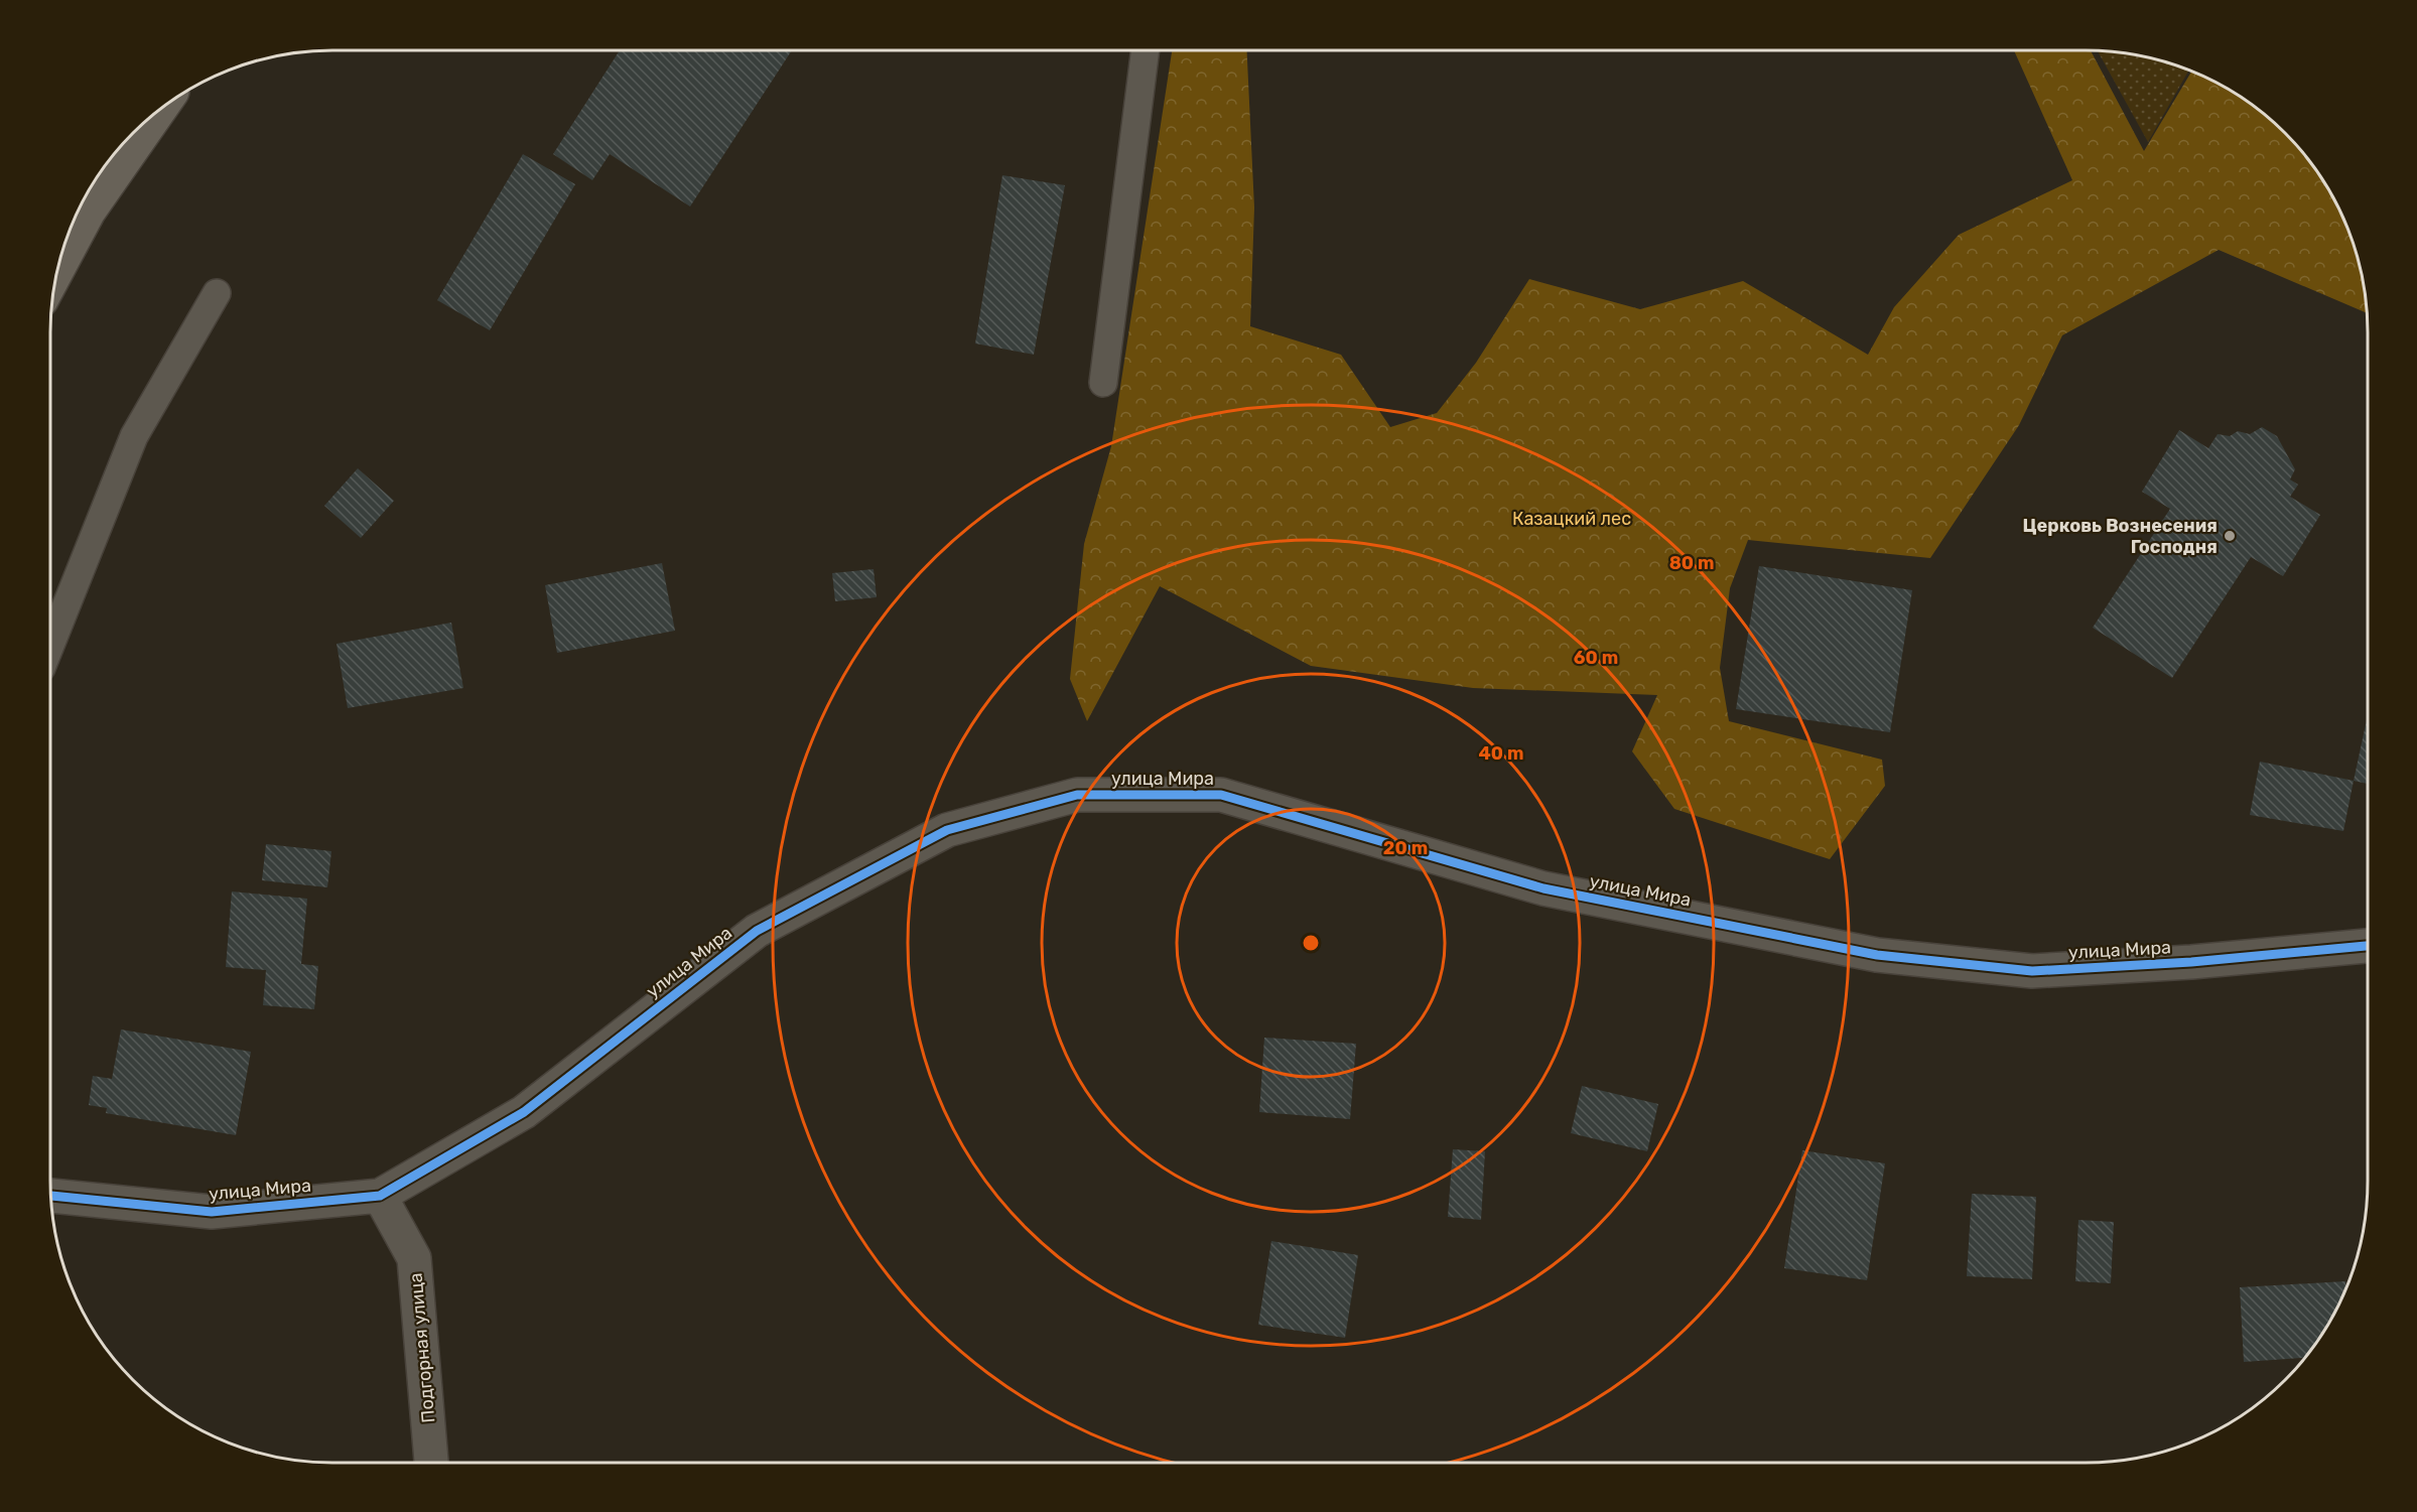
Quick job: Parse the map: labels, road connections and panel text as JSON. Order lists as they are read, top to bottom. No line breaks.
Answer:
{"streets":{"street":["улица Мира","Подгорная улица"]},"crossings":[["улица Мира","Подгорная улица"]],"parks":["Казацкий лес"],"places":["Церковь Вознесения Господня"],"rings":["80 m","60 m","40 m","20 m"]}
